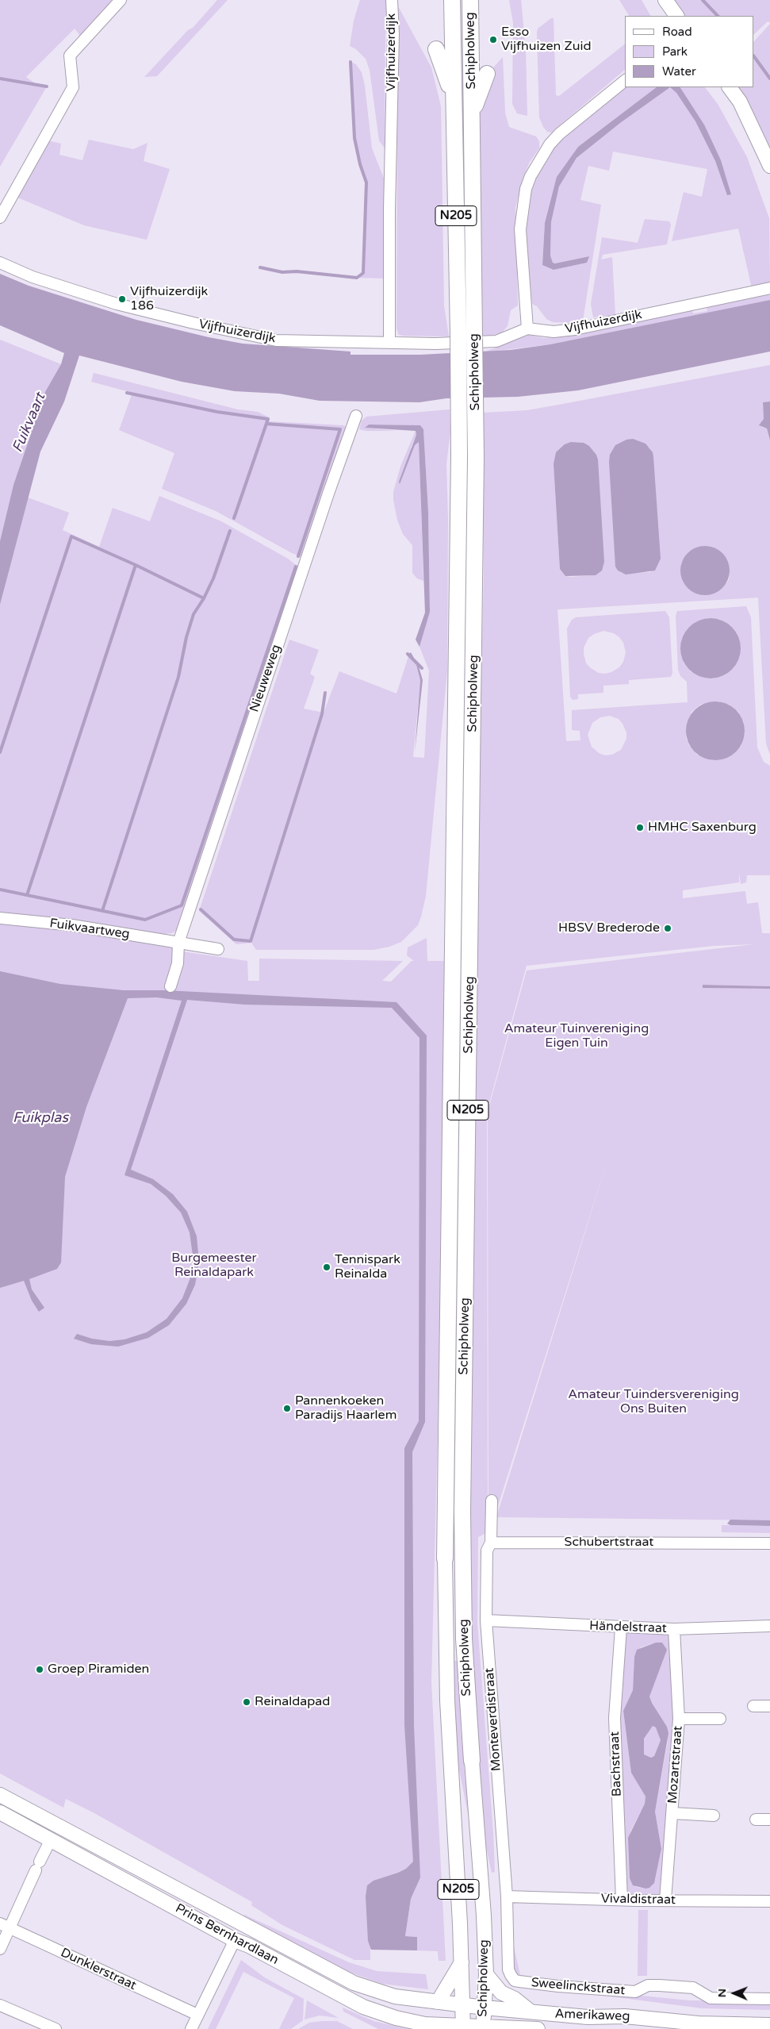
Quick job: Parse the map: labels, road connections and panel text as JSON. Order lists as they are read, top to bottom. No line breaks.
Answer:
{"streets":{"highway":["Schipholweg","N205"],"main road":["Prins Bernhardlaan","Amerikaweg"],"street":["Vijfhuizerdijk","Nieuweweg","Fuikvaartweg","Schubertstraat","Händelstraat","Monteverdistraat","Bachstraat","Mozartstraat","Vivaldistraat","Dunklerstraat","Sweelinckstraat"]},"crossings":[["Schipholweg","Prins Bernhardlaan"],["Schipholweg","Amerikaweg"],["Nieuweweg","Fuikvaartweg"],["Schubertstraat","Monteverdistraat"],["Händelstraat","Monteverdistraat"],["Händelstraat","Bachstraat"],["Händelstraat","Mozartstraat"],["Monteverdistraat","Vivaldistraat"],["Monteverdistraat","Sweelinckstraat"],["Bachstraat","Vivaldistraat"],["Mozartstraat","Vivaldistraat"],["Vivaldistraat","Sweelinckstraat"],["Prins Bernhardlaan","Amerikaweg"]],"water":["Fuikvaart","Fuikplas"],"parks":["Amateur Tuinvereniging Eigen Tuin","Burgemeester Reinaldapark","Amateur Tuindersvereniging Ons Buiten"],"places":["Esso Vijfhuizen Zuid","Vijfhuizerdijk 186","HMHC Saxenburg","HBSV Brederode","Tennispark Reinalda","Pannenkoeken Paradijs Haarlem","Groep Piramiden","Reinaldapad"],"legend":["Road","Park","Water"],"north":"left"}
